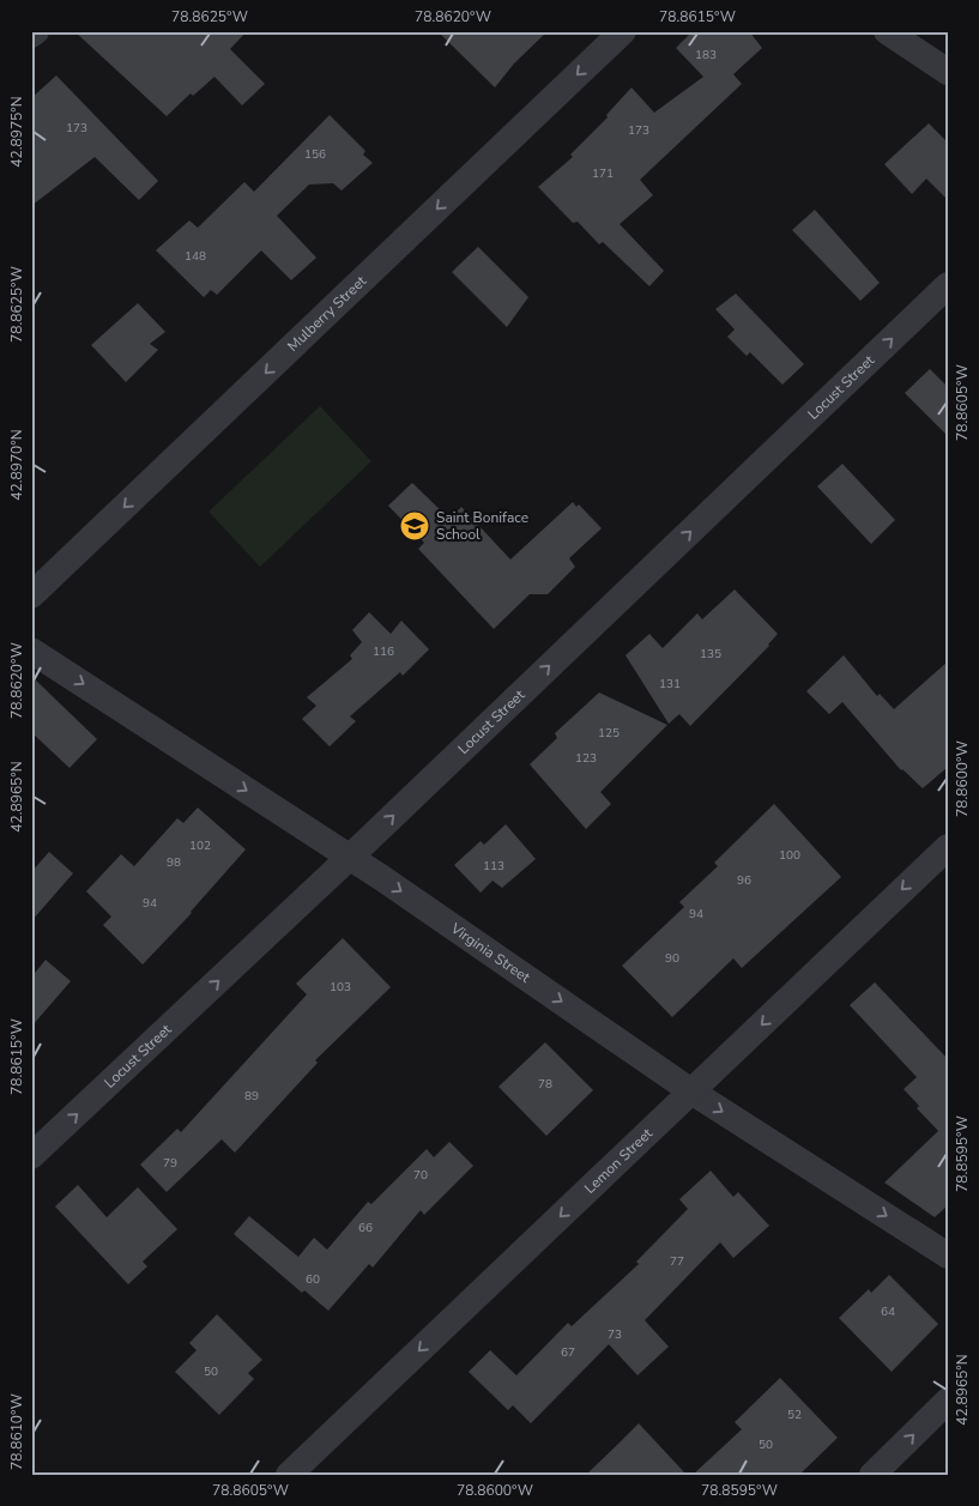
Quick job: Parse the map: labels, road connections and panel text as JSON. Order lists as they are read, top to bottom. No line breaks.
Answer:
{"streets":{"street":["Mulberry Street","Locust Street","Virginia Street","Lemon Street"]},"crossings":[["Locust Street","Virginia Street"],["Virginia Street","Lemon Street"]],"one_way":["Mulberry Street","Locust Street","Virginia Street","Lemon Street"],"places":{"school or university":["Saint Boniface School"]},"house_numbers":["183","173","173","156","171","148","116","135","131","125","123","102","100","98","113","96","94","94","90","103","78","89","79","70","66","77","60","64","73","67","50","52","50"],"coordinates":["78.8625°W","78.8620°W","78.8615°W","42.8975°N","78.8605°W","42.8970°N","78.8600°W","42.8965°N","78.8595°W","78.8610°W"]}
